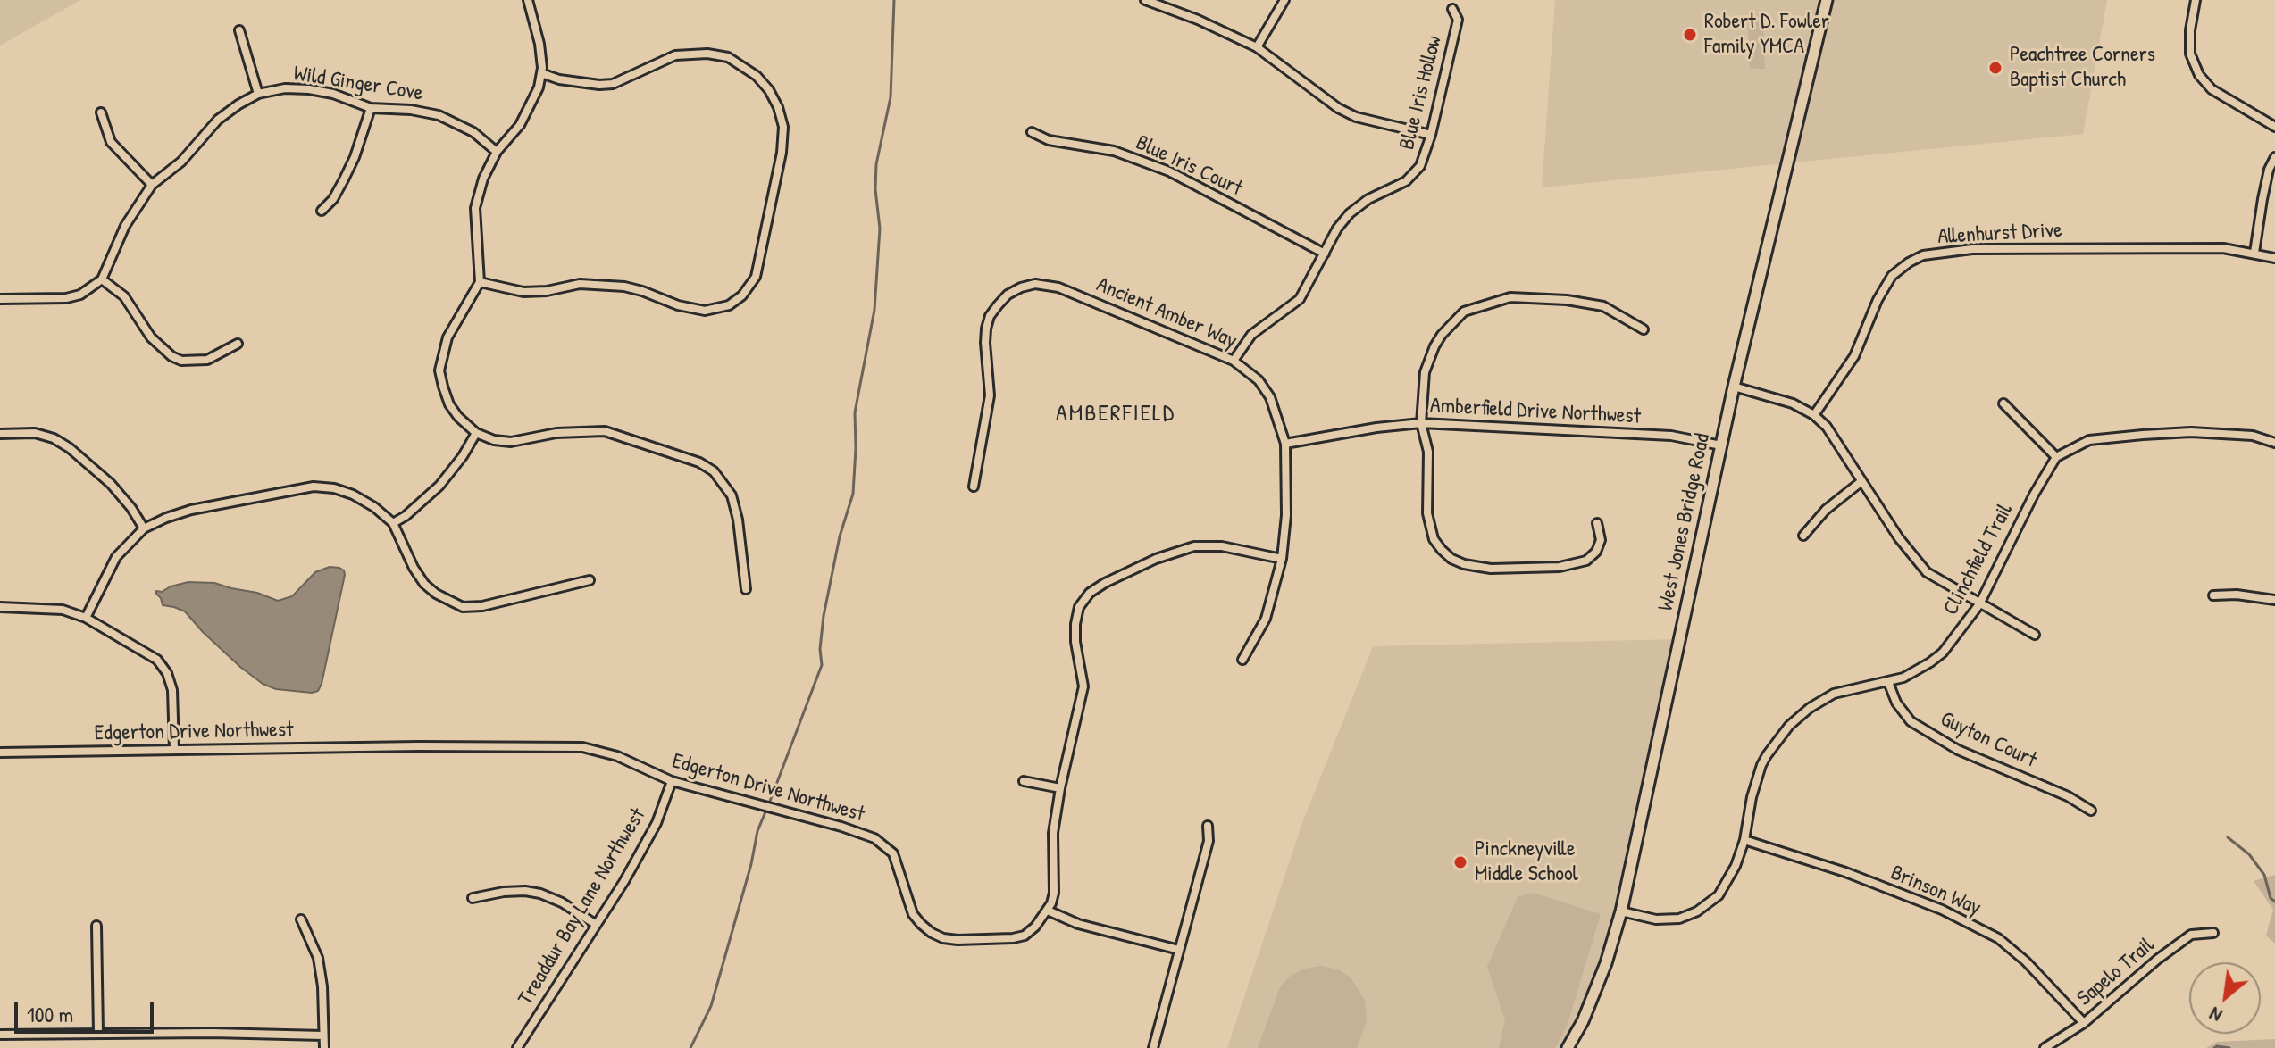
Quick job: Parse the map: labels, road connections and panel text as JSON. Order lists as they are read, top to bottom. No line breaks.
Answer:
{"streets":{"street":["Wild Ginger Cove","Blue Iris Hollow","Blue Iris Court","Allenhurst Drive","Ancient Amber Way","Amberfield Drive Northwest","West Jones Bridge Road","Clinchfield Trail","Edgerton Drive Northwest","Guyton Court","Brinson Way","Treaddur Bay Lane Northwest","Sapelo Trail"]},"crossings":[["Blue Iris Hollow","Blue Iris Court"],["Blue Iris Hollow","Ancient Amber Way"],["Ancient Amber Way","Amberfield Drive Northwest"],["Amberfield Drive Northwest","West Jones Bridge Road"],["West Jones Bridge Road","Clinchfield Trail"],["Clinchfield Trail","Guyton Court"],["Clinchfield Trail","Brinson Way"],["Edgerton Drive Northwest","Treaddur Bay Lane Northwest"],["Brinson Way","Sapelo Trail"]],"districts":["AMBERFIELD"],"places":["Robert D. Fowler Family YMCA","Peachtree Corners Baptist Church","Pinckneyville Middle School"],"scale_bar":"100 m","north":"bottom left"}
